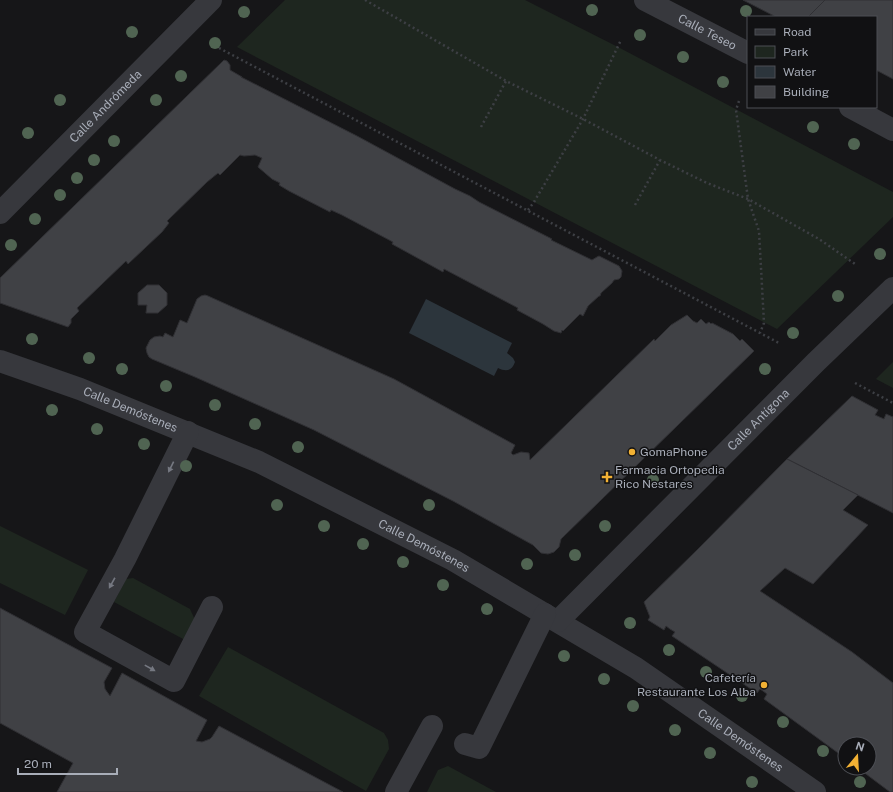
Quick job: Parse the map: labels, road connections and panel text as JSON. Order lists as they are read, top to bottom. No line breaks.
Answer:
{"streets":{"street":["Calle Teseo","Calle Andrómeda","Calle Demóstenes","Calle Antígona"]},"crossings":[["Calle Demóstenes","Calle Antígona"]],"places":{"other":["GomaPhone","Cafetería Restaurante Los Alba"],"health":["Farmacia Ortopedia Rico Nestares"]},"legend":["Road","Park","Water","Building"],"scale_bar":"20 m","north":"top"}
